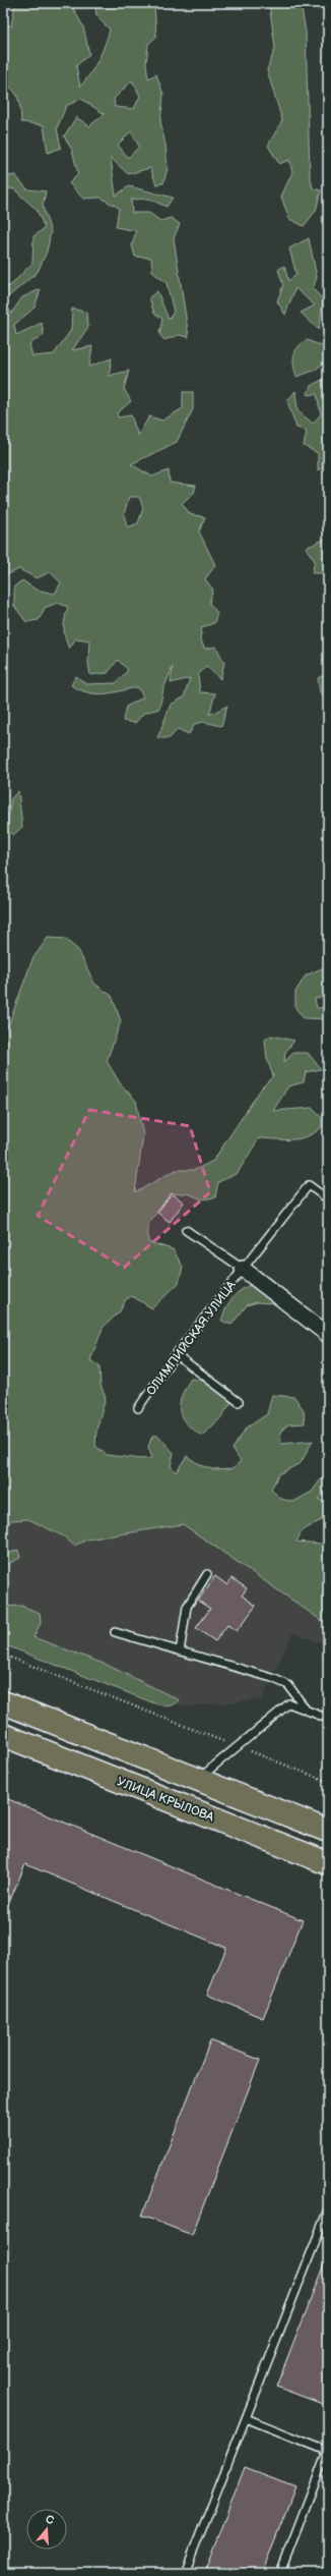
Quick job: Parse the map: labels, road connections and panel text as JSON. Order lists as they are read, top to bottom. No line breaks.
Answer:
{"streets":{"main road":["УЛИЦА КРЫЛОВА"],"street":["ОЛИМПИЙСКАЯ УЛИЦА"]},"north":"top"}
